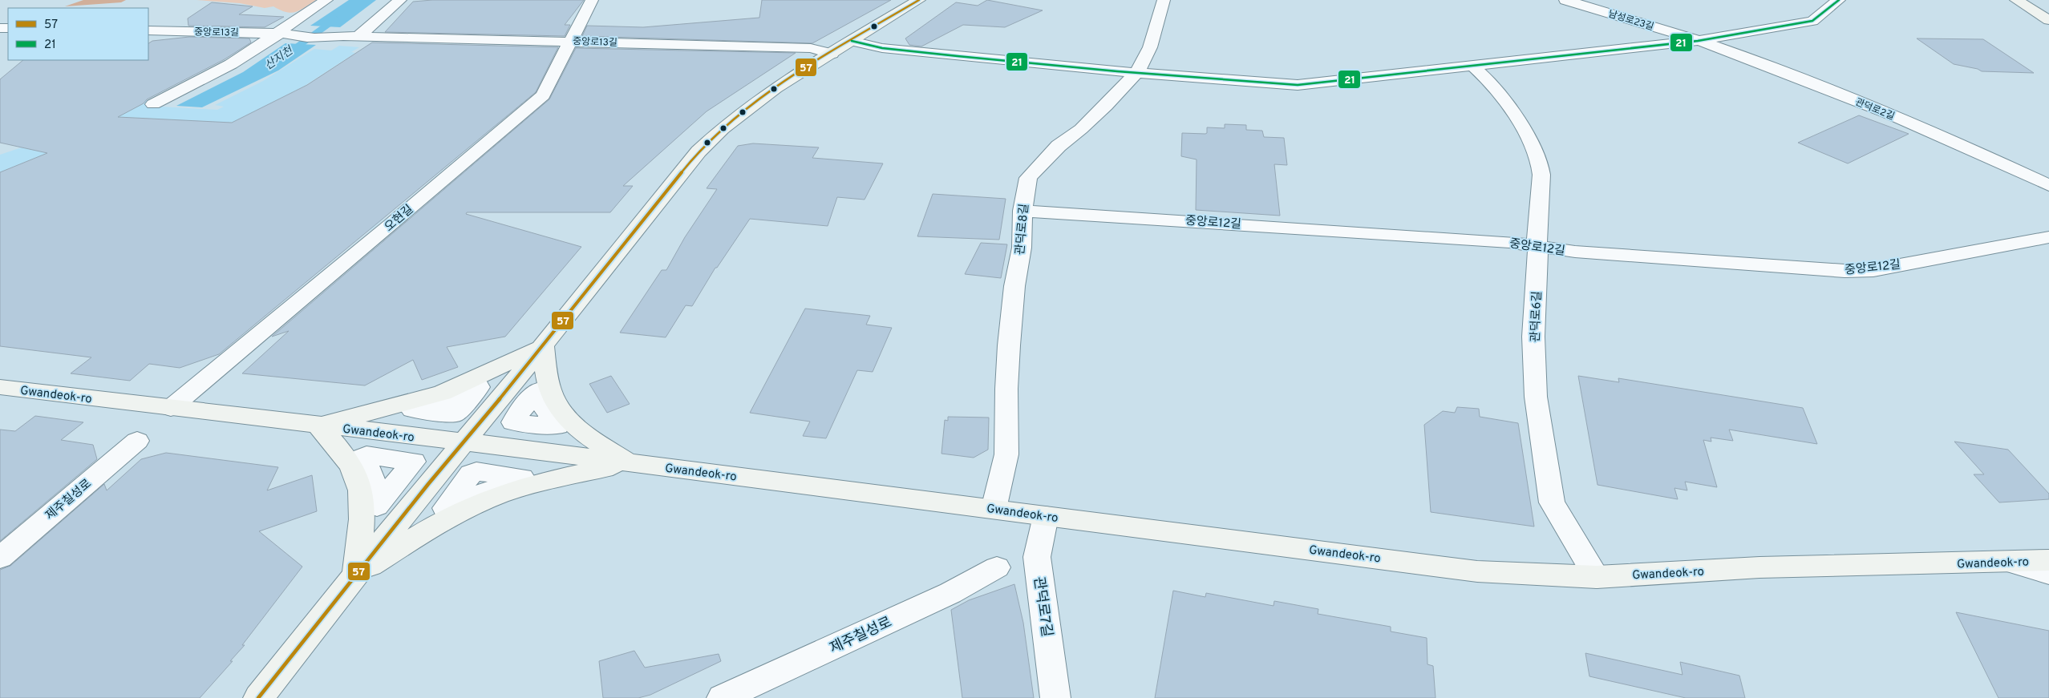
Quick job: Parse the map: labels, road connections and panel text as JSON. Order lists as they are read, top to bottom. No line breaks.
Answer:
{"streets":{"main road":["Gwandeok-ro"],"street":["남성로23길","중앙로13길","관덕로2길","오현길","중앙로12길","관덕로8길","관덕로6길","제주칠성로","관덕로7길"]},"crossings":[["남성로23길","관덕로2길"],["중앙로13길","오현길"],["오현길","Gwandeok-ro"],["중앙로12길","관덕로8길"],["중앙로12길","관덕로6길"],["관덕로8길","Gwandeok-ro"],["관덕로6길","Gwandeok-ro"],["Gwandeok-ro","관덕로7길"]],"water":["산지천"],"lines":["transit line 57","transit line 21"],"legend":["57","21"]}
